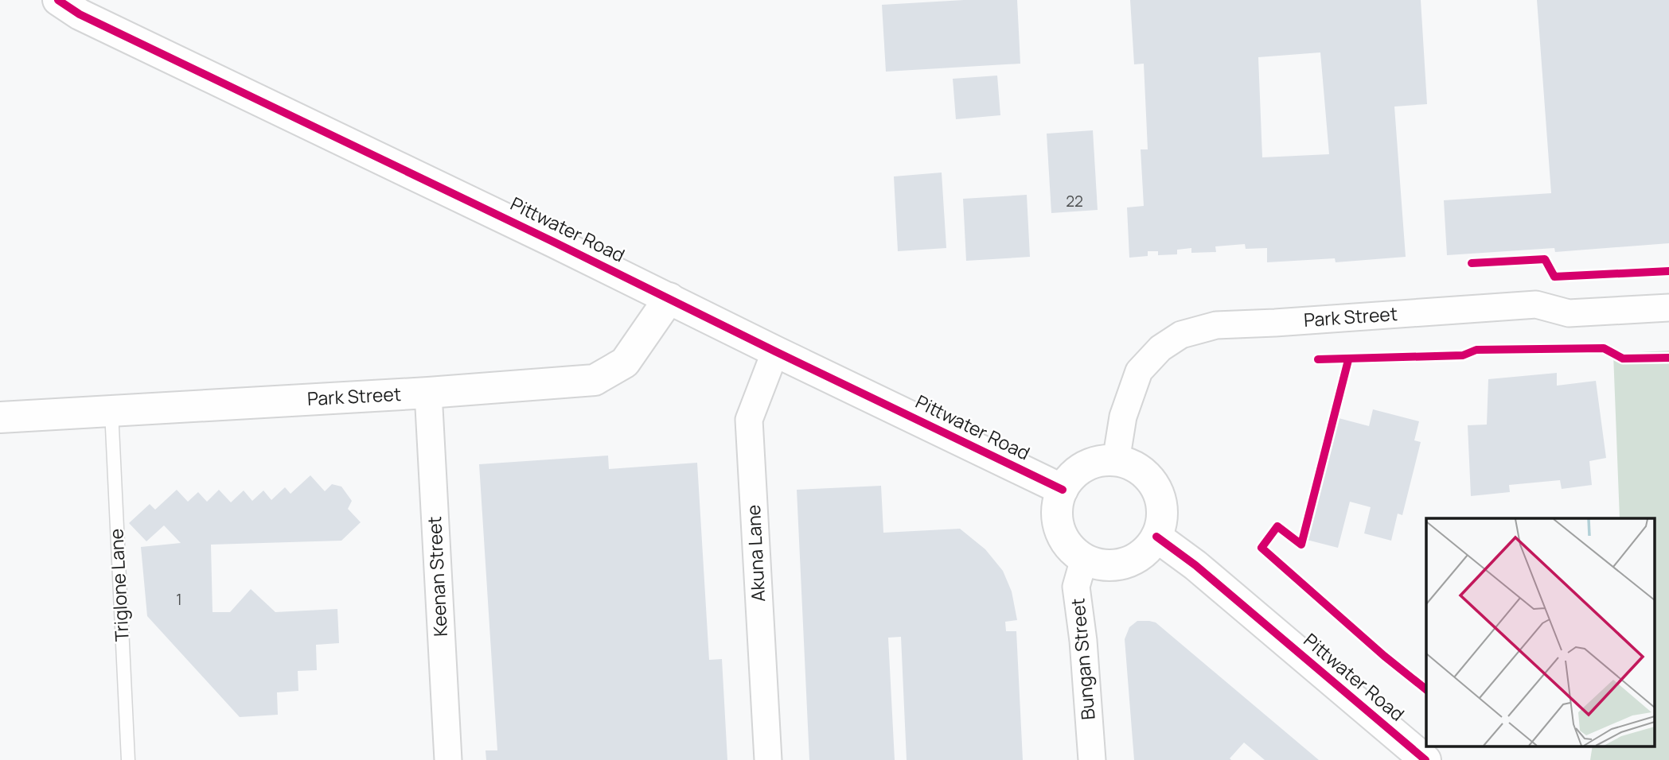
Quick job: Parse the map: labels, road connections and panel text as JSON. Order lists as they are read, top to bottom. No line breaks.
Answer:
{"streets":{"main road":["Pittwater Road","Park Street"],"street":["Akuna Lane","Keenan Street","Bungan Street"],"lane":["Triglone Lane"]},"crossings":[["Pittwater Road","Park Street"],["Pittwater Road","Akuna Lane"],["Pittwater Road","Bungan Street"],["Park Street","Keenan Street"],["Park Street","Triglone Lane"],["Park Street","Bungan Street"]],"house_numbers":["22","1"]}
